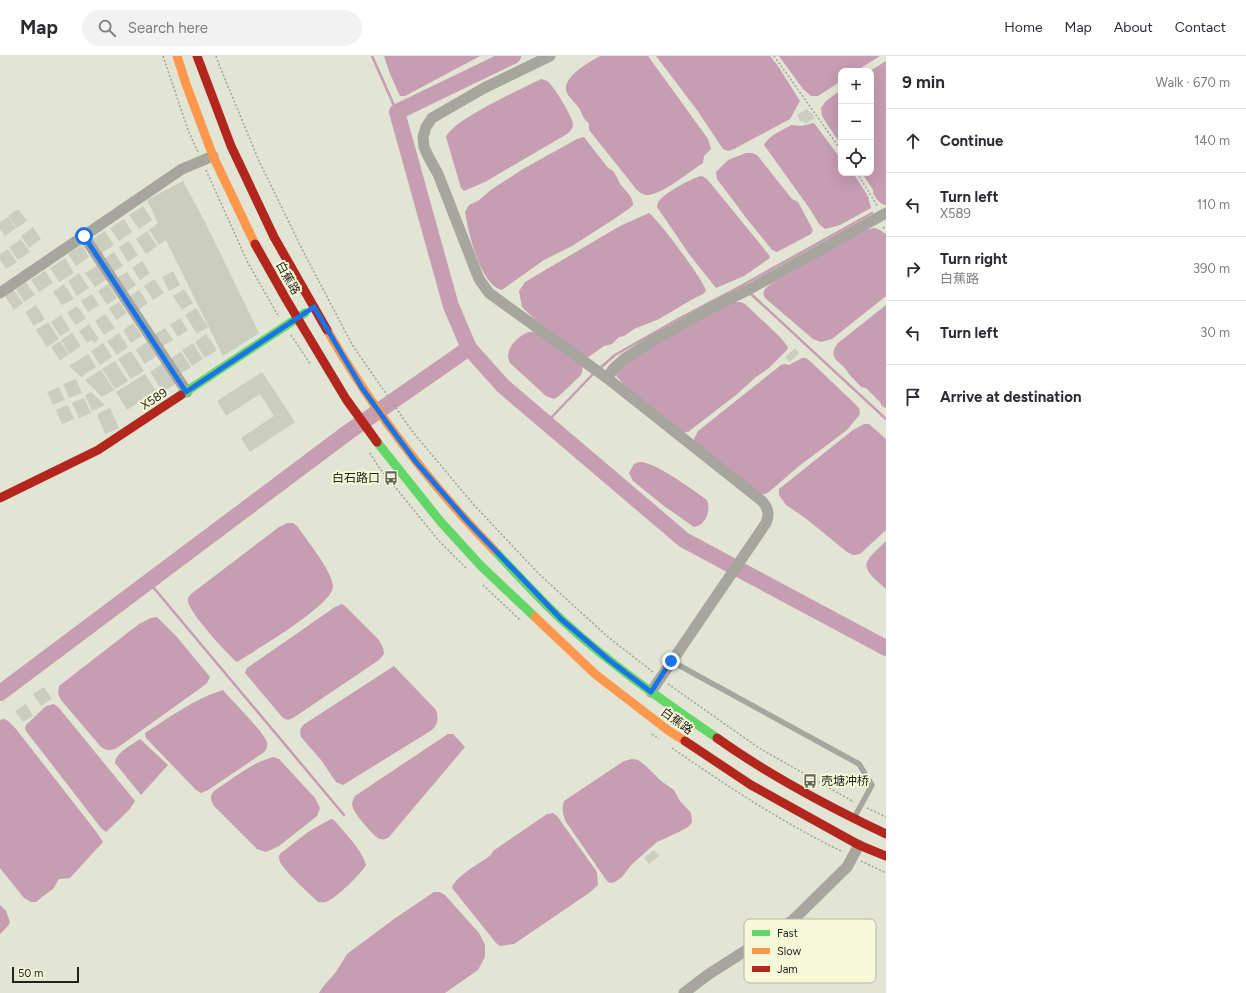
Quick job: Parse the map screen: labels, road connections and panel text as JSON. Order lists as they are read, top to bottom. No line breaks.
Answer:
{"streets":{"main road":["白蕉路","X589"]},"crossings":[["白蕉路","X589"]],"places":{"bus stop":["白石路口","壳塘冲桥"]},"legend":["Fast","Slow","Jam"],"scale_bar":"50 m","page":{"header":"Map","search":"Search here","nav":["Home","Map","About","Contact"],"heading":["9 min","Walk · 670 m"],"map_buttons":["+","−"],"list":[["Continue","140 m"],["Turn left","X589","110 m"],["Turn right","白蕉路","390 m"],["Turn left","30 m"],"Arrive at destination"],"scale":"50 m"}}
